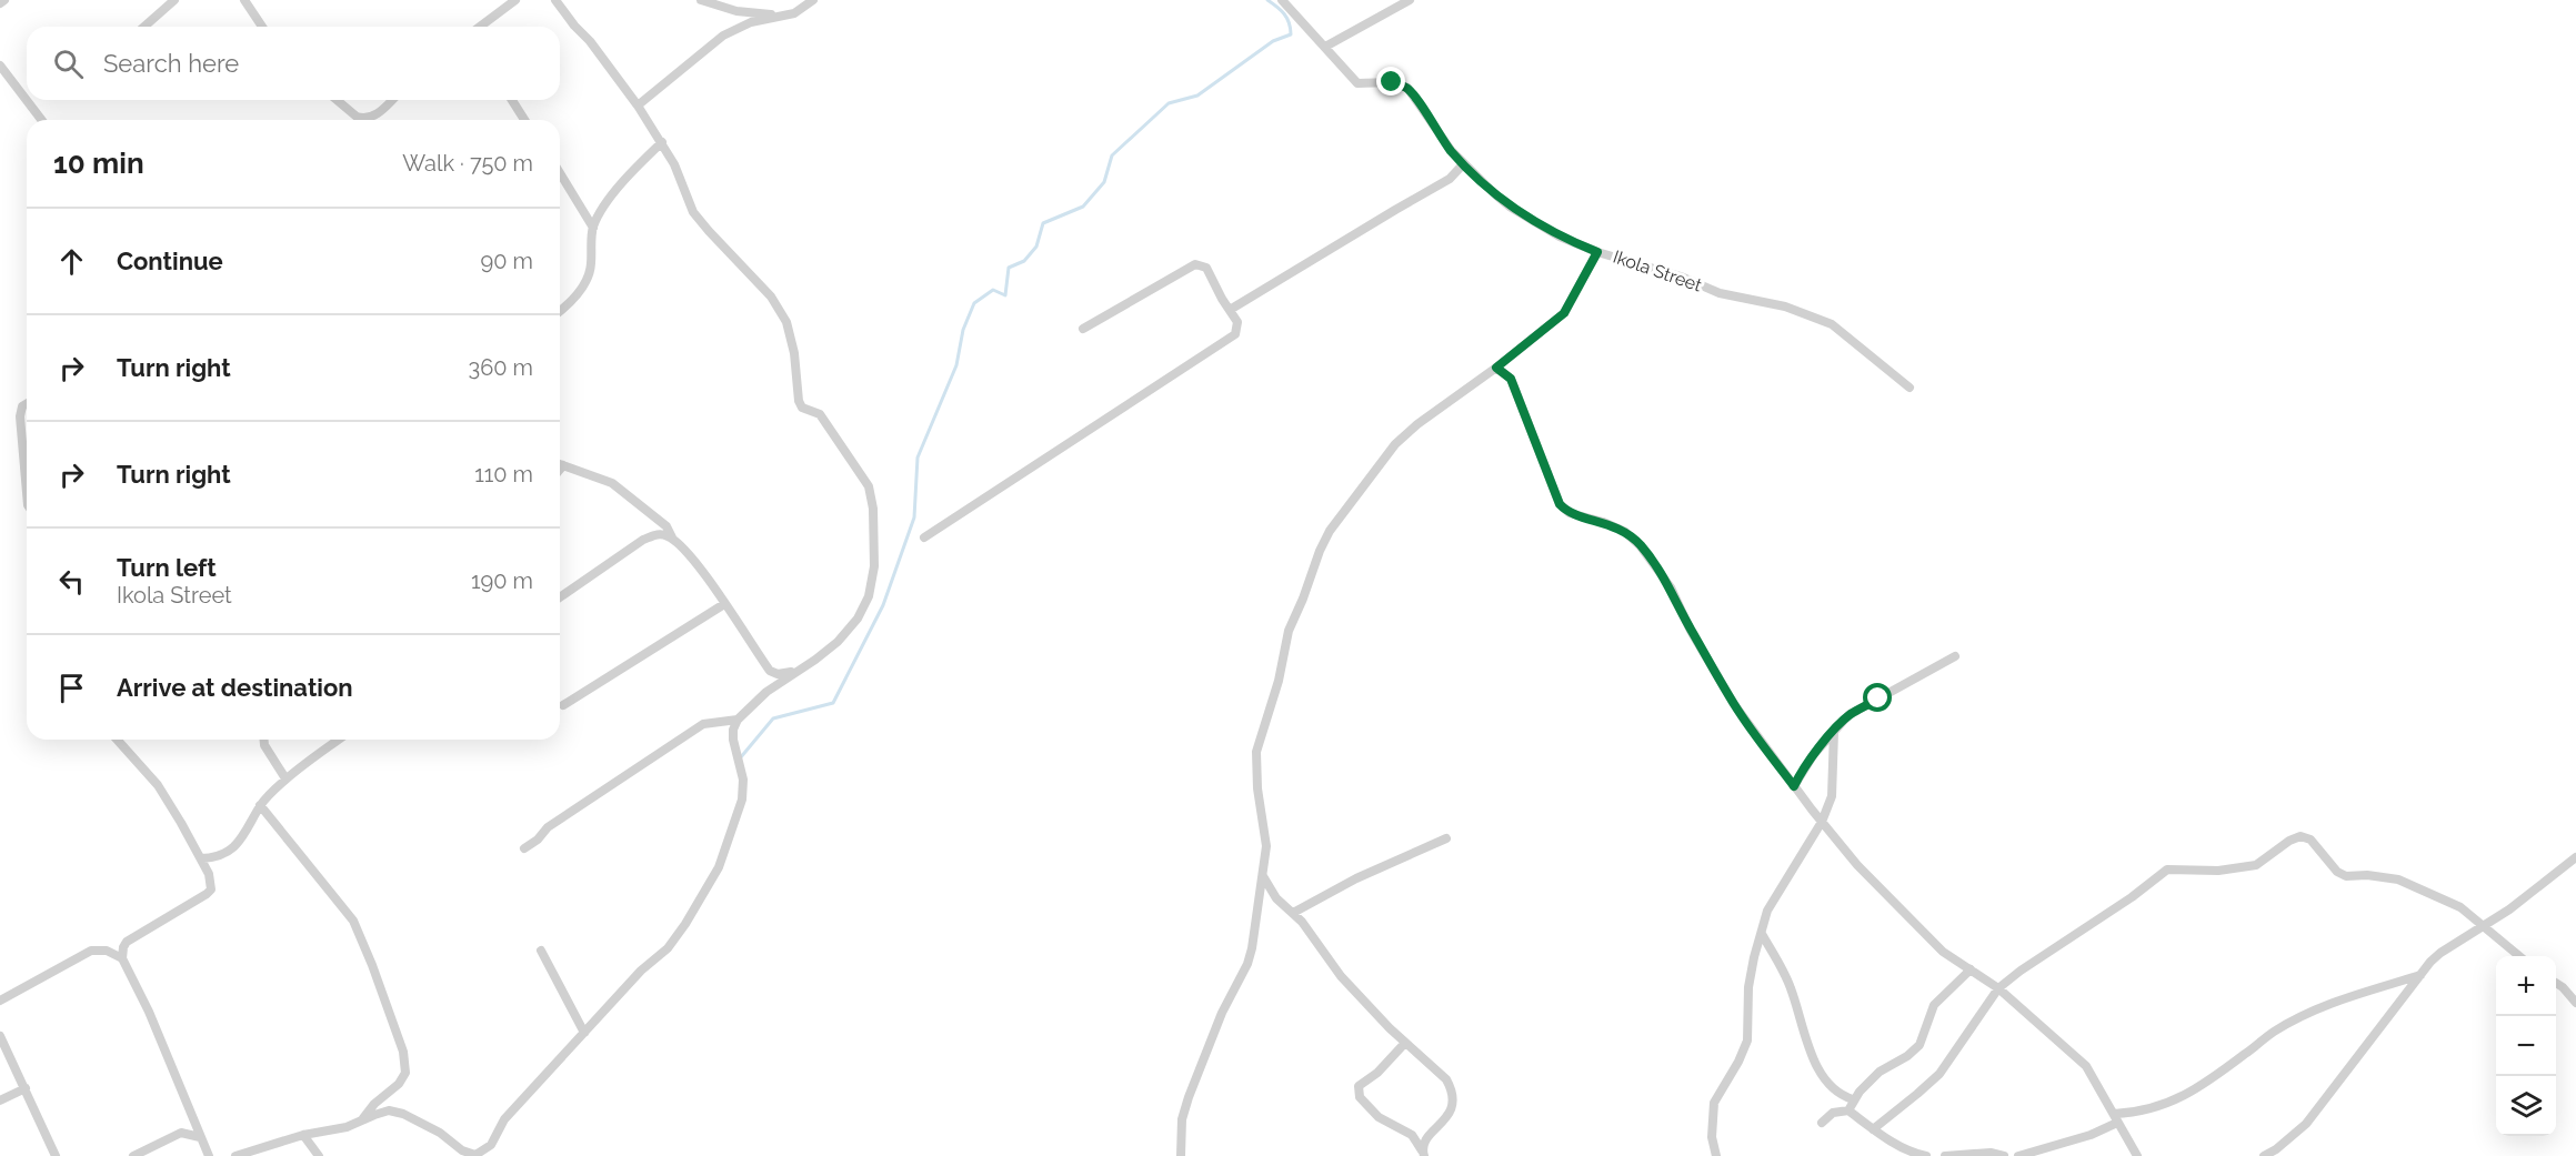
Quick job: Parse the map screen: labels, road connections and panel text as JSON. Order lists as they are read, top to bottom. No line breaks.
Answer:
{"streets":{"street":["Ikola Street"]},"page":{"search":"Search here","heading":["10 min","Walk · 750 m"],"list":[["Continue","90 m"],["Turn right","360 m"],["Turn right","110 m"],["Turn left","Ikola Street","190 m"],"Arrive at destination"],"map_buttons":["+","−"]}}
